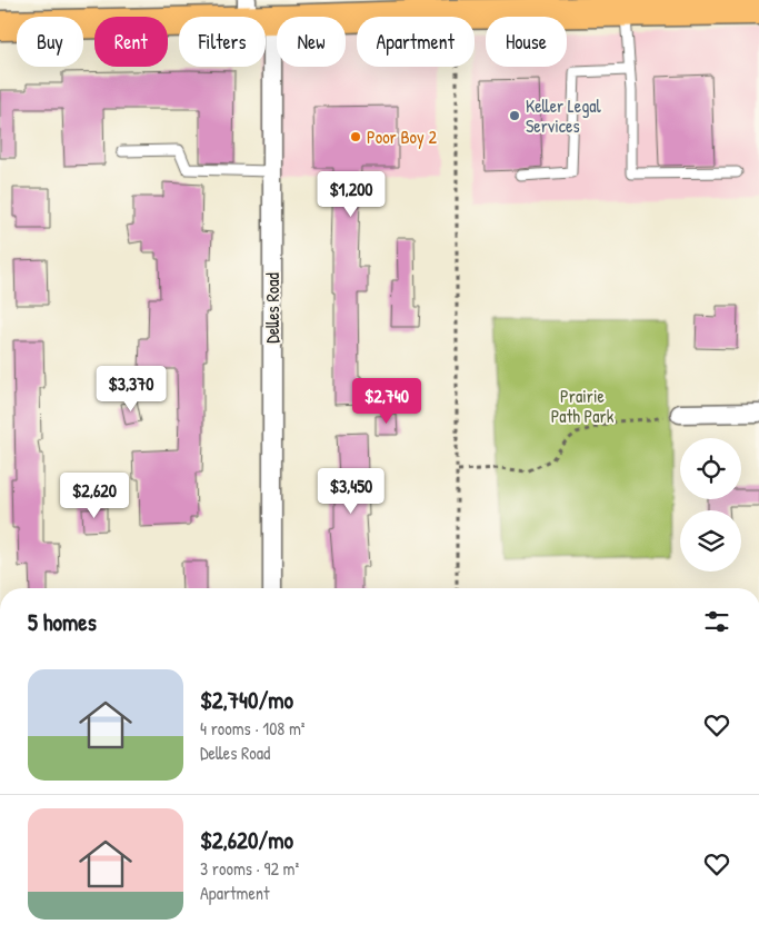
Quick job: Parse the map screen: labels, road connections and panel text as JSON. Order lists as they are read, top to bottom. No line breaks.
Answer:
{"streets":{"street":["Delles Road"]},"parks":["Prairie Path Park"],"places":["Keller Legal Services","Poor Boy 2"],"page":{"chip":["Buy","Rent","Filters","New","Apartment","House"],"price":["$1,200","$3,370","$2,740","$3,450","$2,620"],"heading":"5 homes","list":[{"name":"$2,740/mo","note":"4 rooms · 108 m² · Delles Road"},{"name":"$2,620/mo","note":"3 rooms · 92 m² · Apartment"}]}}
